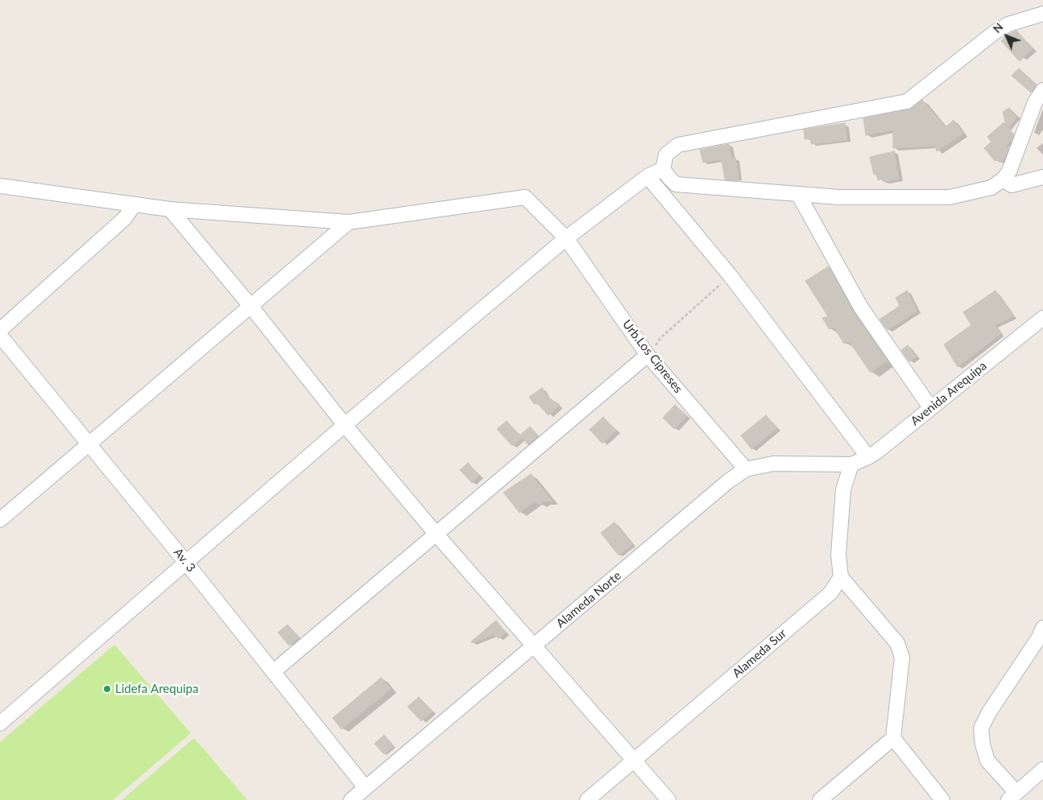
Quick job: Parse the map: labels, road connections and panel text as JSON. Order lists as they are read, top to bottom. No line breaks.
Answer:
{"streets":{"street":["Urb.Los Cipreses","Avenida Arequipa","Av. 3","Alameda Norte","Alameda Sur"]},"crossings":[["Urb.Los Cipreses","Alameda Norte"],["Avenida Arequipa","Alameda Norte"],["Av. 3","Alameda Norte"]],"places":["Lidefa Arequipa"],"north":"top left"}
